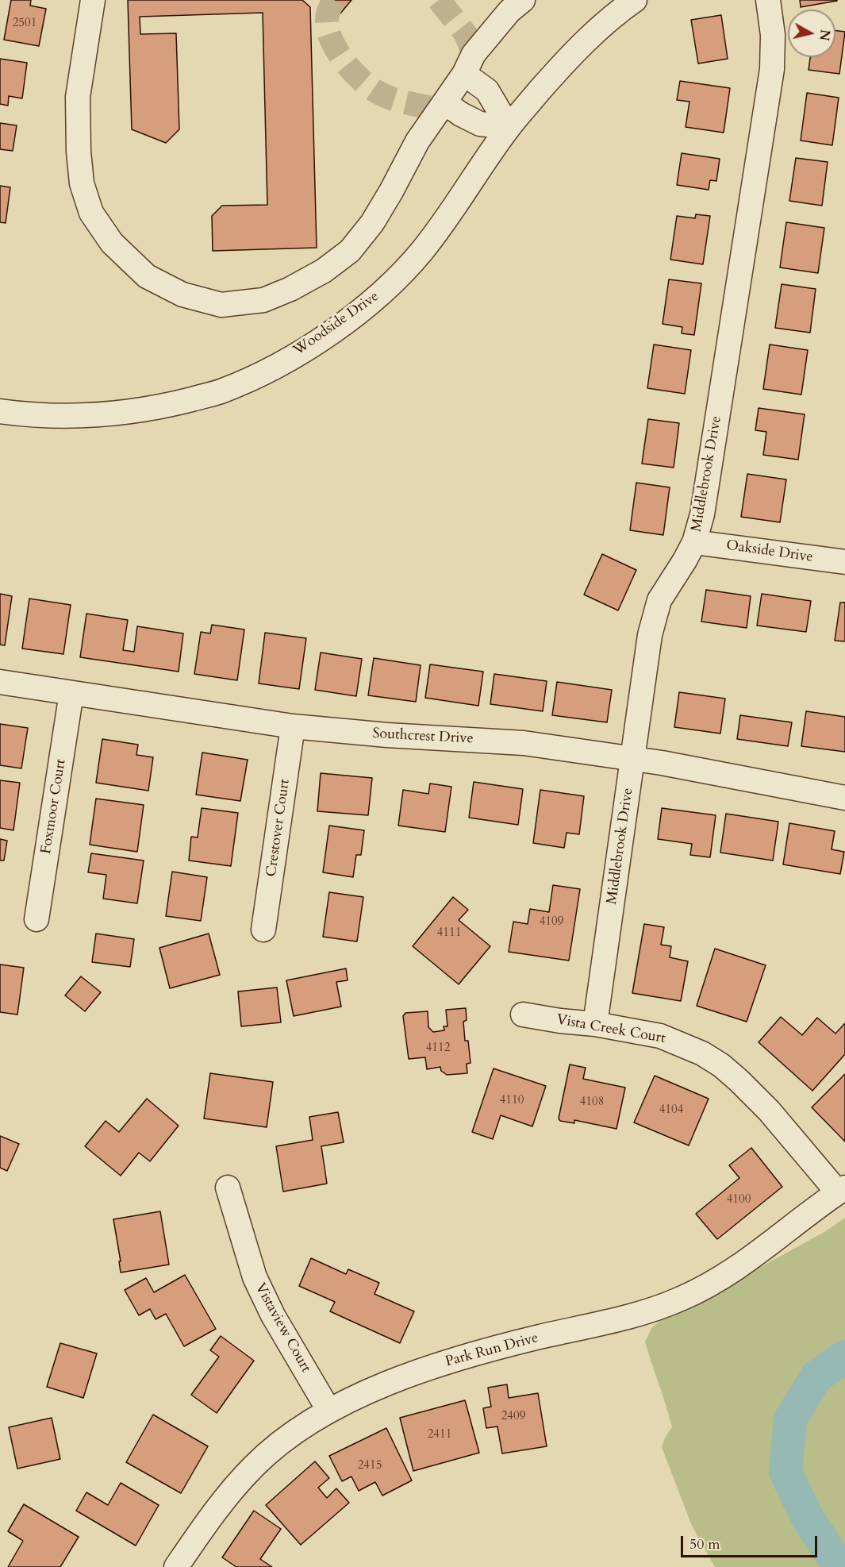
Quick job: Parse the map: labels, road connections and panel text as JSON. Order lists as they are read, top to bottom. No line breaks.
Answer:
{"streets":{"street":["Woodside Drive","Middlebrook Drive","Oakside Drive","Southcrest Drive","Foxmoor Court","Crestover Court","Vista Creek Court","Vistaview Court","Park Run Drive"]},"crossings":[["Middlebrook Drive","Oakside Drive"],["Middlebrook Drive","Southcrest Drive"],["Middlebrook Drive","Vista Creek Court"],["Southcrest Drive","Foxmoor Court"],["Southcrest Drive","Crestover Court"],["Vista Creek Court","Park Run Drive"],["Vistaview Court","Park Run Drive"]],"house_numbers":["2501","4109","4111","4112","4110","4108","4104","4100","2409","2411","2415"],"scale_bar":"50 m","north":"right"}
